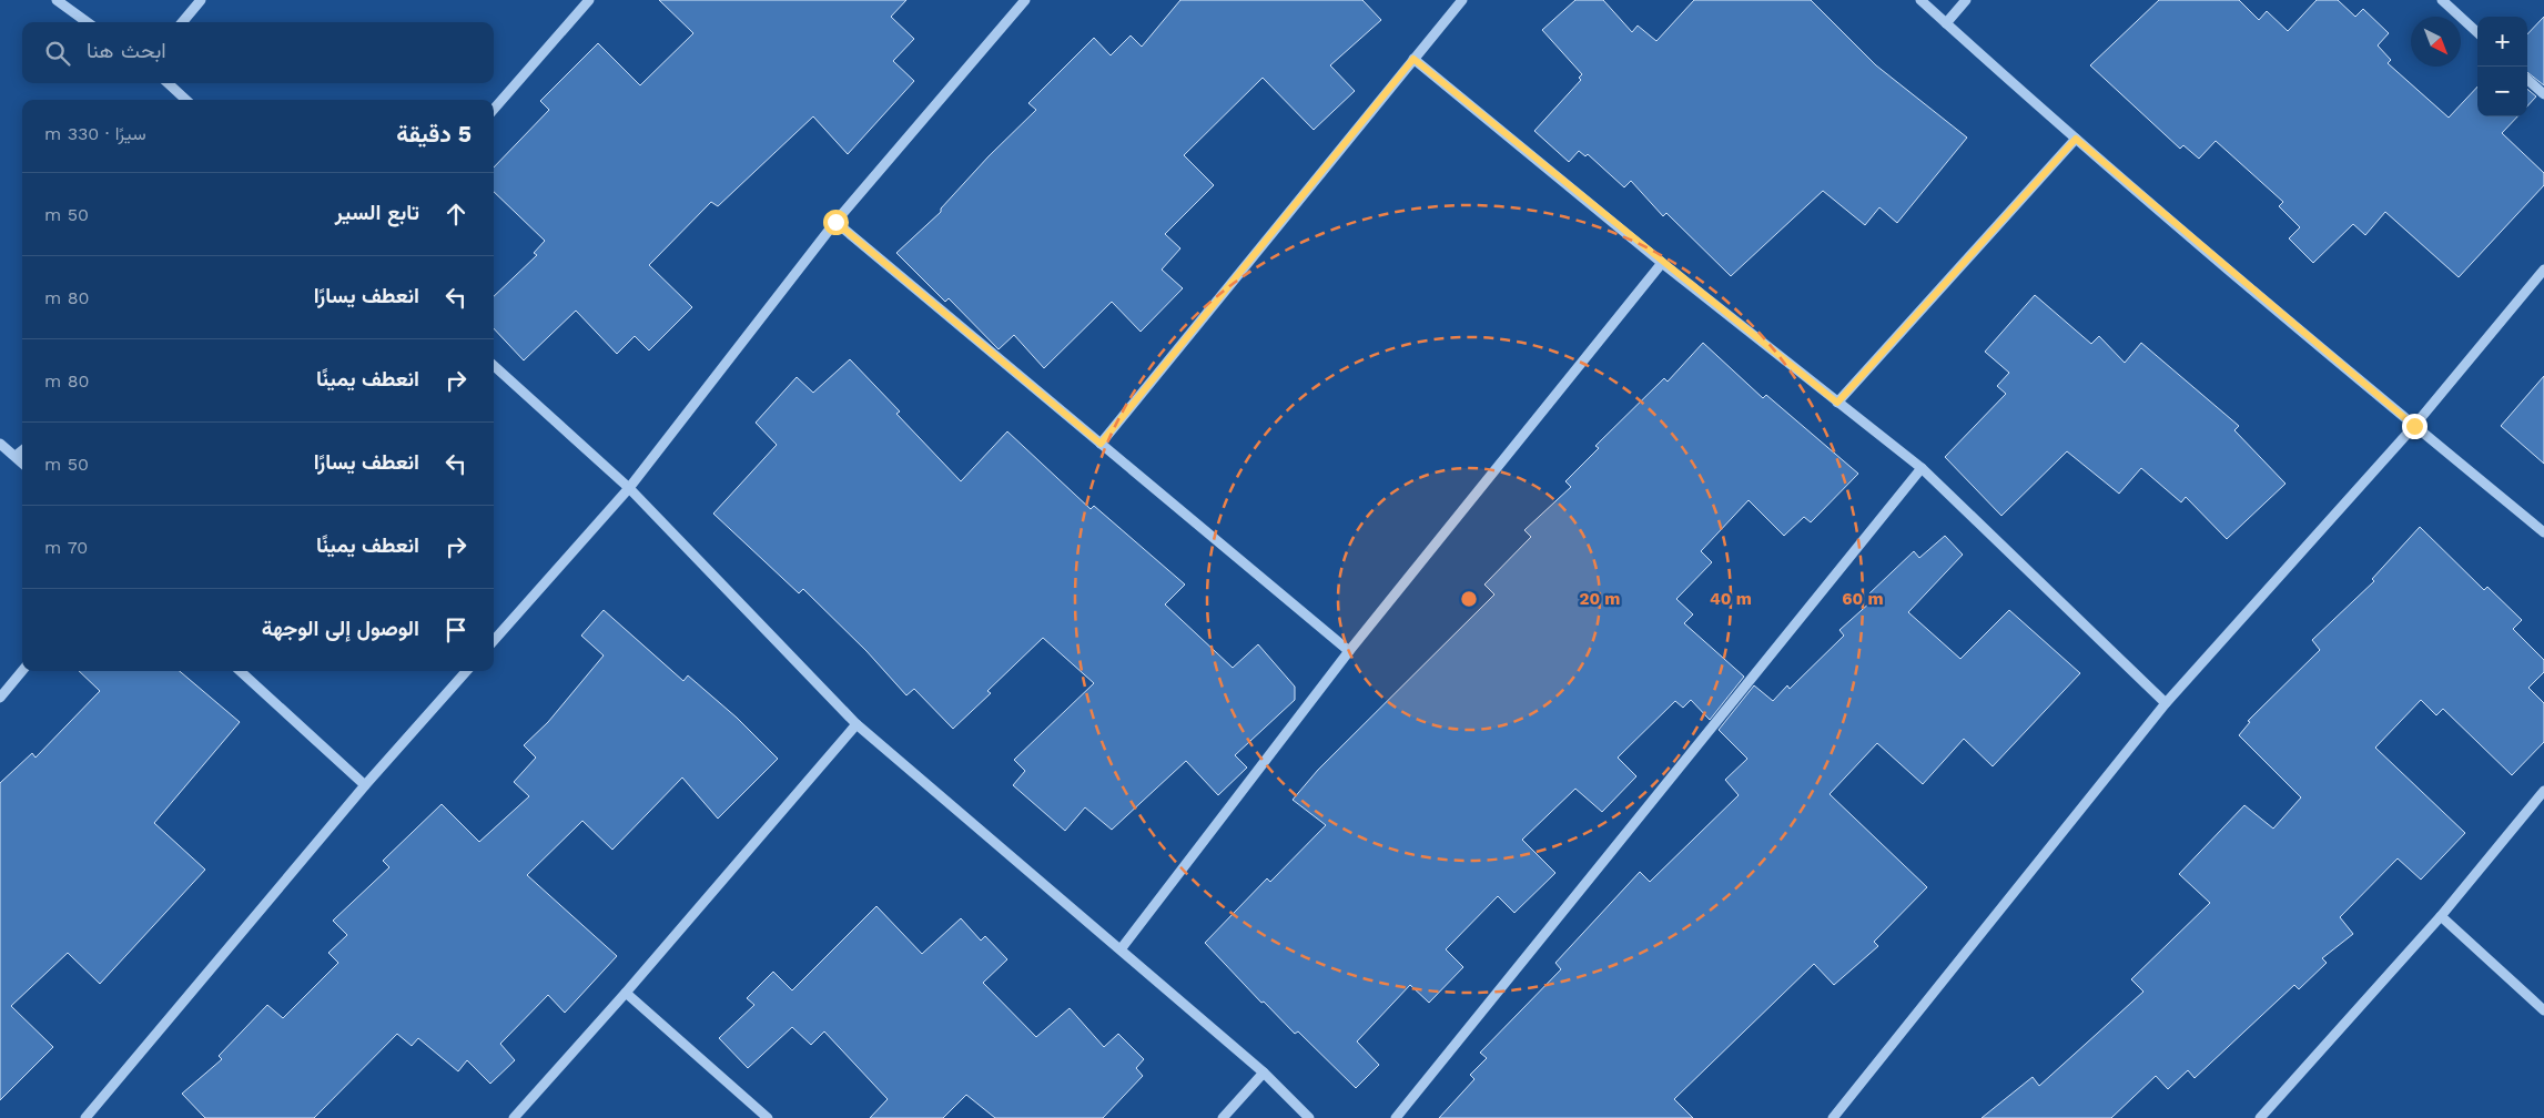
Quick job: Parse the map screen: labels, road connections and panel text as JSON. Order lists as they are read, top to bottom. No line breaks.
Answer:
{"north":"bottom right","page":{"map_buttons":["+","−"],"search":"ابحث هنا","heading":["5 دقيقة","سيرًا · 330 m"],"list":[["تابع السير","50 m"],["انعطف يسارًا","80 m"],["انعطف يمينًا","80 m"],["انعطف يسارًا","50 m"],["انعطف يمينًا","70 m"],"الوصول إلى الوجهة"]},"rings":["20 m","40 m","60 m"]}
